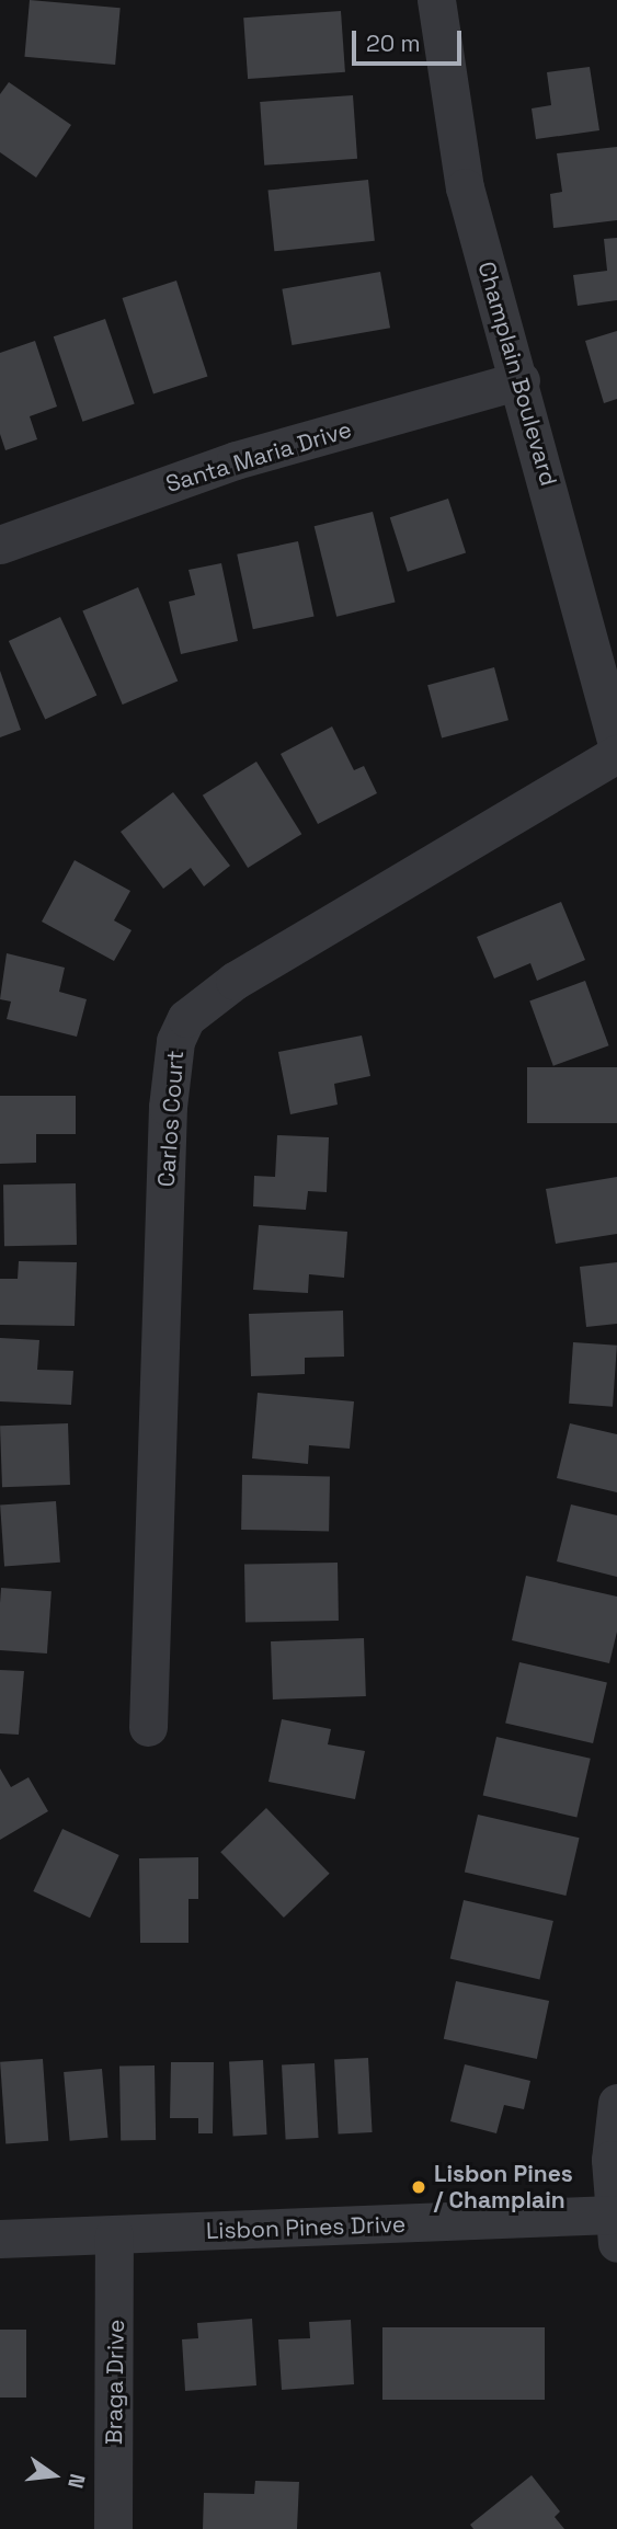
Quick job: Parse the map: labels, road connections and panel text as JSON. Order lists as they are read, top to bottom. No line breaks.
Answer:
{"streets":{"street":["Champlain Boulevard","Santa Maria Drive","Carlos Court","Lisbon Pines Drive","Braga Drive"]},"crossings":[["Champlain Boulevard","Santa Maria Drive"],["Lisbon Pines Drive","Braga Drive"]],"places":["Lisbon Pines / Champlain"],"scale_bar":"20 m","north":"right"}
